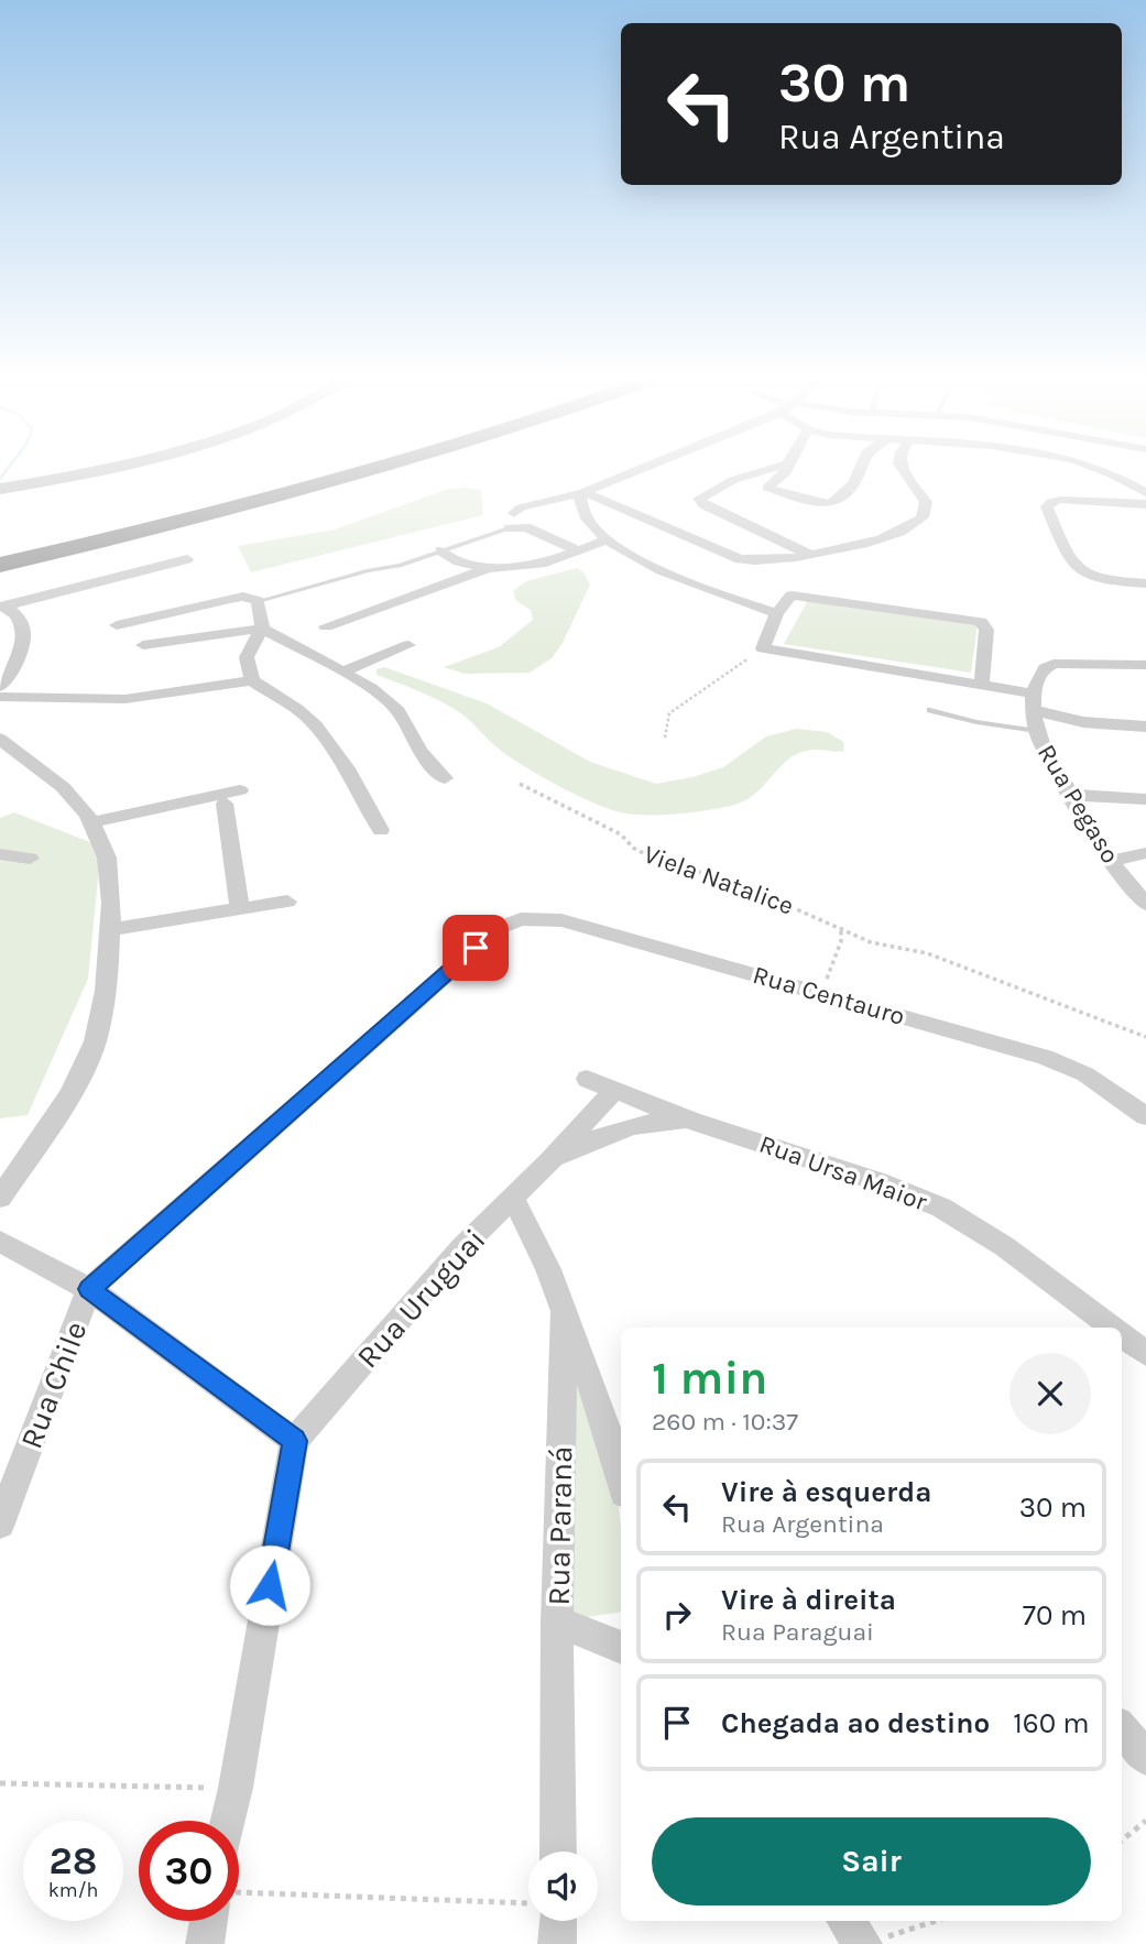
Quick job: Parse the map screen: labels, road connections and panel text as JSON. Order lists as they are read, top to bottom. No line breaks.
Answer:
{"streets":{"street":["Rua Pegaso","Rua Centauro","Rua Ursa Maior","Rua Uruguai","Rua Chile","Rua Paraná"],"path":["Viela Natalice"]},"crossings":[["Rua Centauro","Rua Chile"],["Rua Ursa Maior","Rua Uruguai"],["Rua Uruguai","Rua Paraná"]],"page":{"turn":["30 m","Rua Argentina"],"heading":["1 min","260 m · 10:37"],"list":[{"name":"Vire à esquerda","note":"Rua Argentina","value":"30 m"},{"name":"Vire à direita","note":"Rua Paraguai","value":"70 m"},{"name":"Chegada ao destino","value":"160 m"}],"buttons":"Sair","speed":"28 km/h","limit":"30"}}
